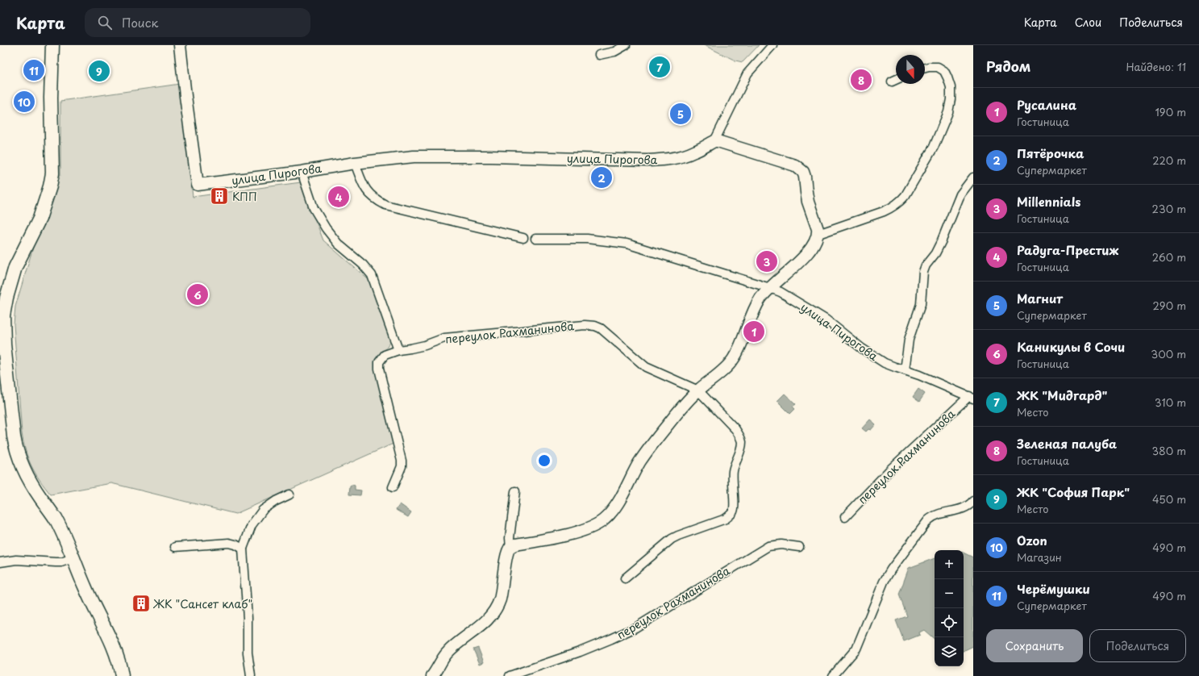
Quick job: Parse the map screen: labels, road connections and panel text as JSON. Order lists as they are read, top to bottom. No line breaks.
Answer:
{"streets":{"street":["улица Пирогова","переулок Рахманинова"]},"crossings":[["улица Пирогова","переулок Рахманинова"]],"places":{"building":["КПП","ЖК \"Сансет клаб\""]},"north":"bottom","page":{"header":"Карта","search":"Поиск","nav":["Карта","Слои","Поделиться"],"heading":["Рядом","Найдено: 11"],"pins":["7","11","9","8","10","5","2","4","3","6","1"],"list":[{"mark":"1","name":"Русалина","note":"Гостиница","value":"190 m"},{"mark":"2","name":"Пятёрочка","note":"Супермаркет","value":"220 m"},{"mark":"3","name":"Millennials","note":"Гостиница","value":"230 m"},{"mark":"4","name":"Радуга-Престиж","note":"Гостиница","value":"260 m"},{"mark":"5","name":"Магнит","note":"Супермаркет","value":"290 m"},{"mark":"6","name":"Каникулы в Сочи","note":"Гостиница","value":"300 m"},{"mark":"7","name":"ЖК \"Мидгард\"","note":"Место","value":"310 m"},{"mark":"8","name":"Зеленая палуба","note":"Гостиница","value":"380 m"},{"mark":"9","name":"ЖК \"София Парк\"","note":"Место","value":"450 m"},{"mark":"10","name":"Ozon","note":"Магазин","value":"490 m"},{"mark":"11","name":"Черёмушки","note":"Супермаркет","value":"490 m"}],"map_buttons":["+","−"],"buttons":["Сохранить","Поделиться"]}}
